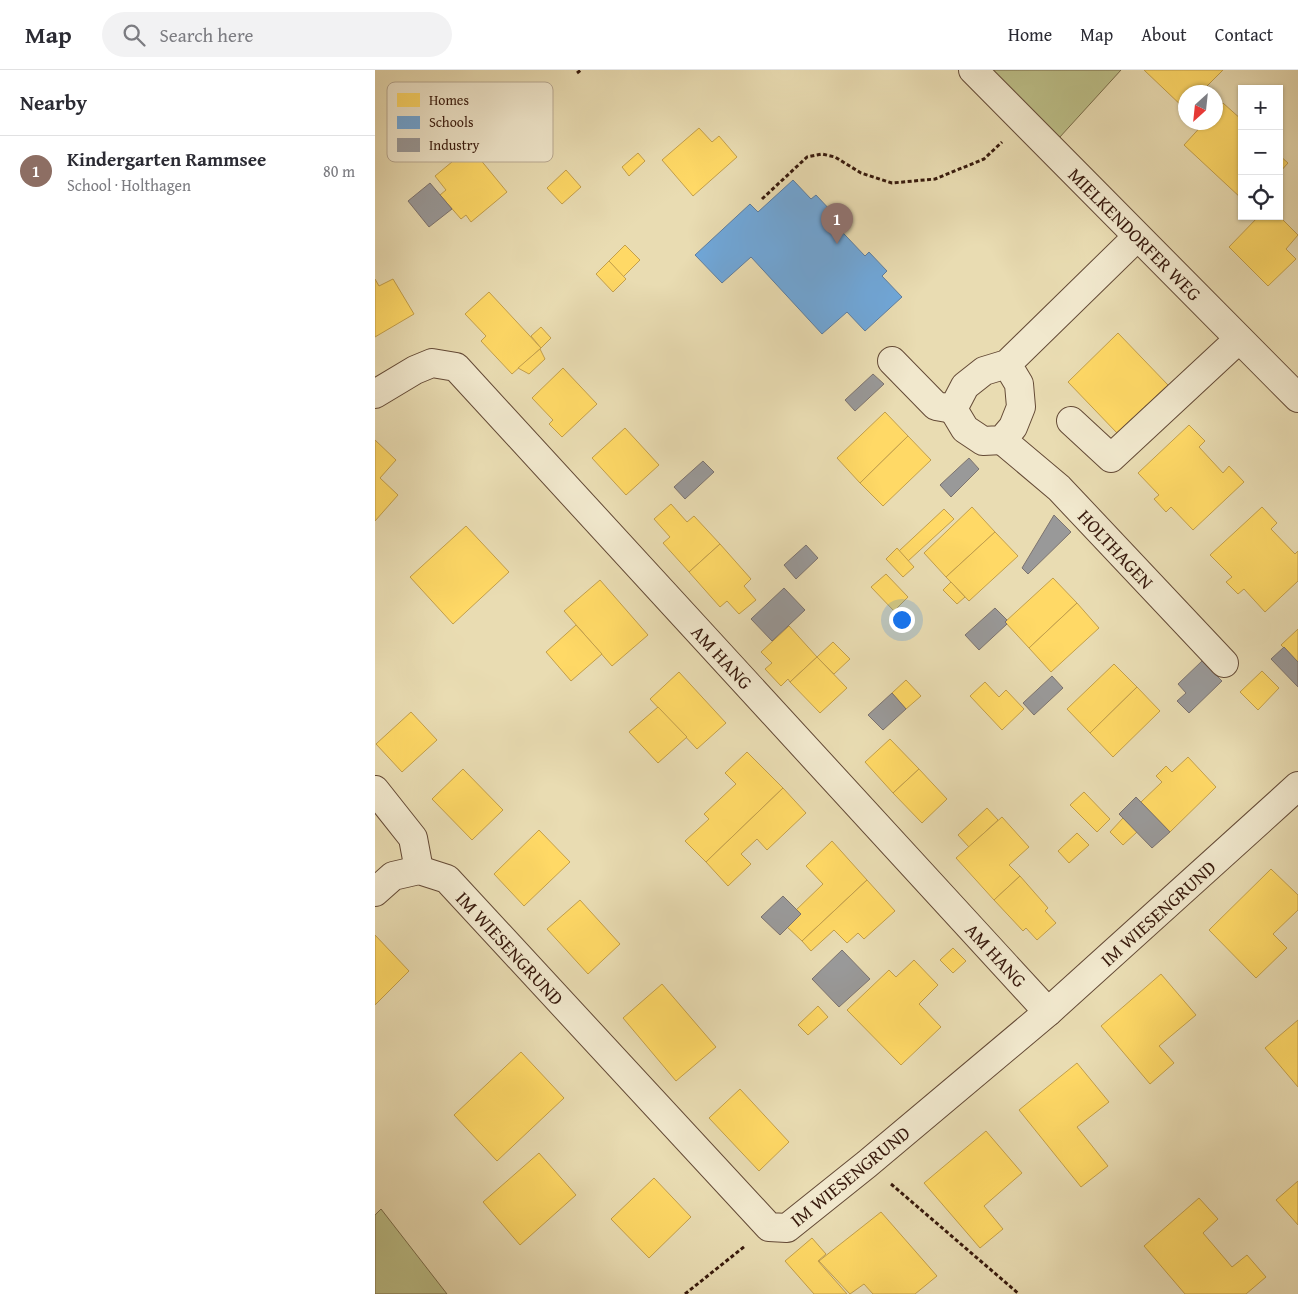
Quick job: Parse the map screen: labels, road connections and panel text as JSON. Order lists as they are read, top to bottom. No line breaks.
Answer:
{"streets":{"street":["MIELKENDORFER WEG","HOLTHAGEN","AM HANG","IM WIESENGRUND"]},"crossings":[["AM HANG","IM WIESENGRUND"]],"legend":["Homes","Schools","Industry"],"north":"bottom left","page":{"header":"Map","search":"Search here","nav":["Home","Map","About","Contact"],"heading":"Nearby","map_buttons":["+","−"],"list":[{"mark":"1","name":"Kindergarten Rammsee","note":"School · Holthagen","value":"80 m"}],"pins":"1"}}
